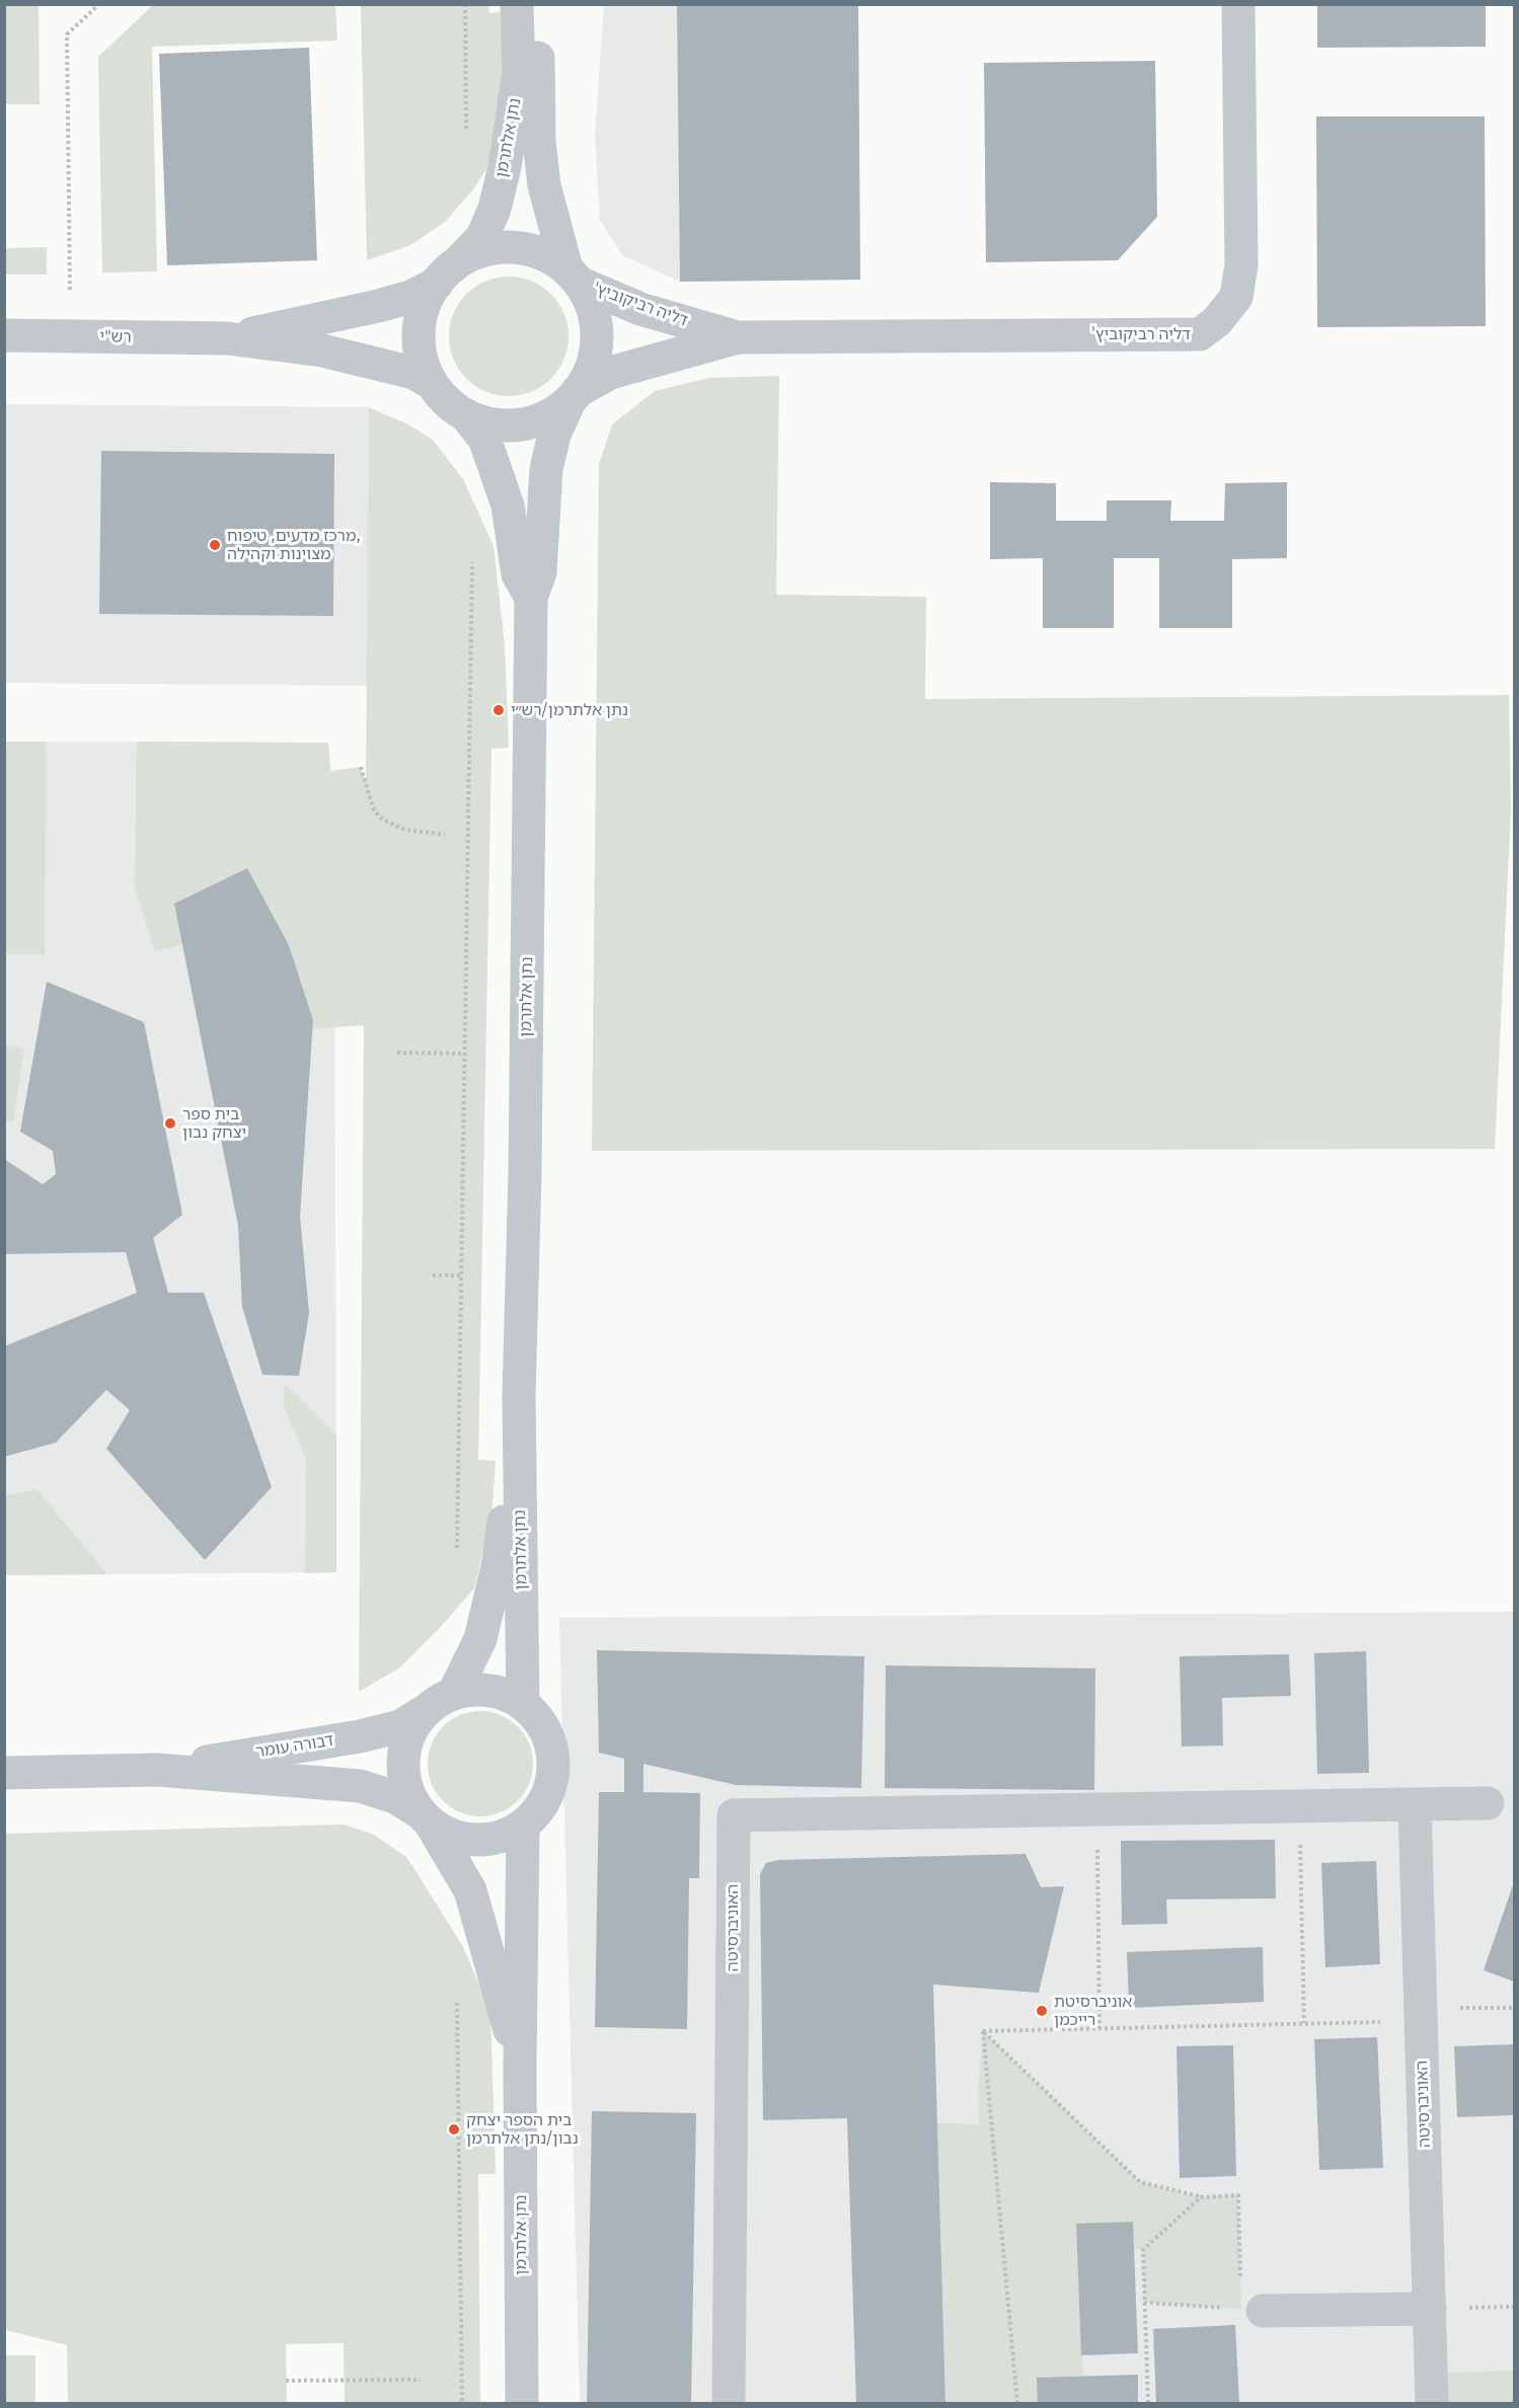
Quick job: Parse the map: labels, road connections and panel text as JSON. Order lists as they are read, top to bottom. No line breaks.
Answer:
{"streets":{"street":["נתן אלתרמן","'דליה רביקוביץ","רש\"י","דבורה עומר","האוניברסיטה"]},"crossings":[["נתן אלתרמן","'דליה רביקוביץ"],["נתן אלתרמן","רש\"י"],["נתן אלתרמן","דבורה עומר"],["'דליה רביקוביץ","רש\"י"]],"places":["מרכז מדעים, טיפוח, מצוינות וקהילה","נתן אלתרמן/רש״י","בית ספר יצחק נבון","אוניברסיטת רייכמן","בית הספר יצחק נבון/נתן אלתרמן"]}
